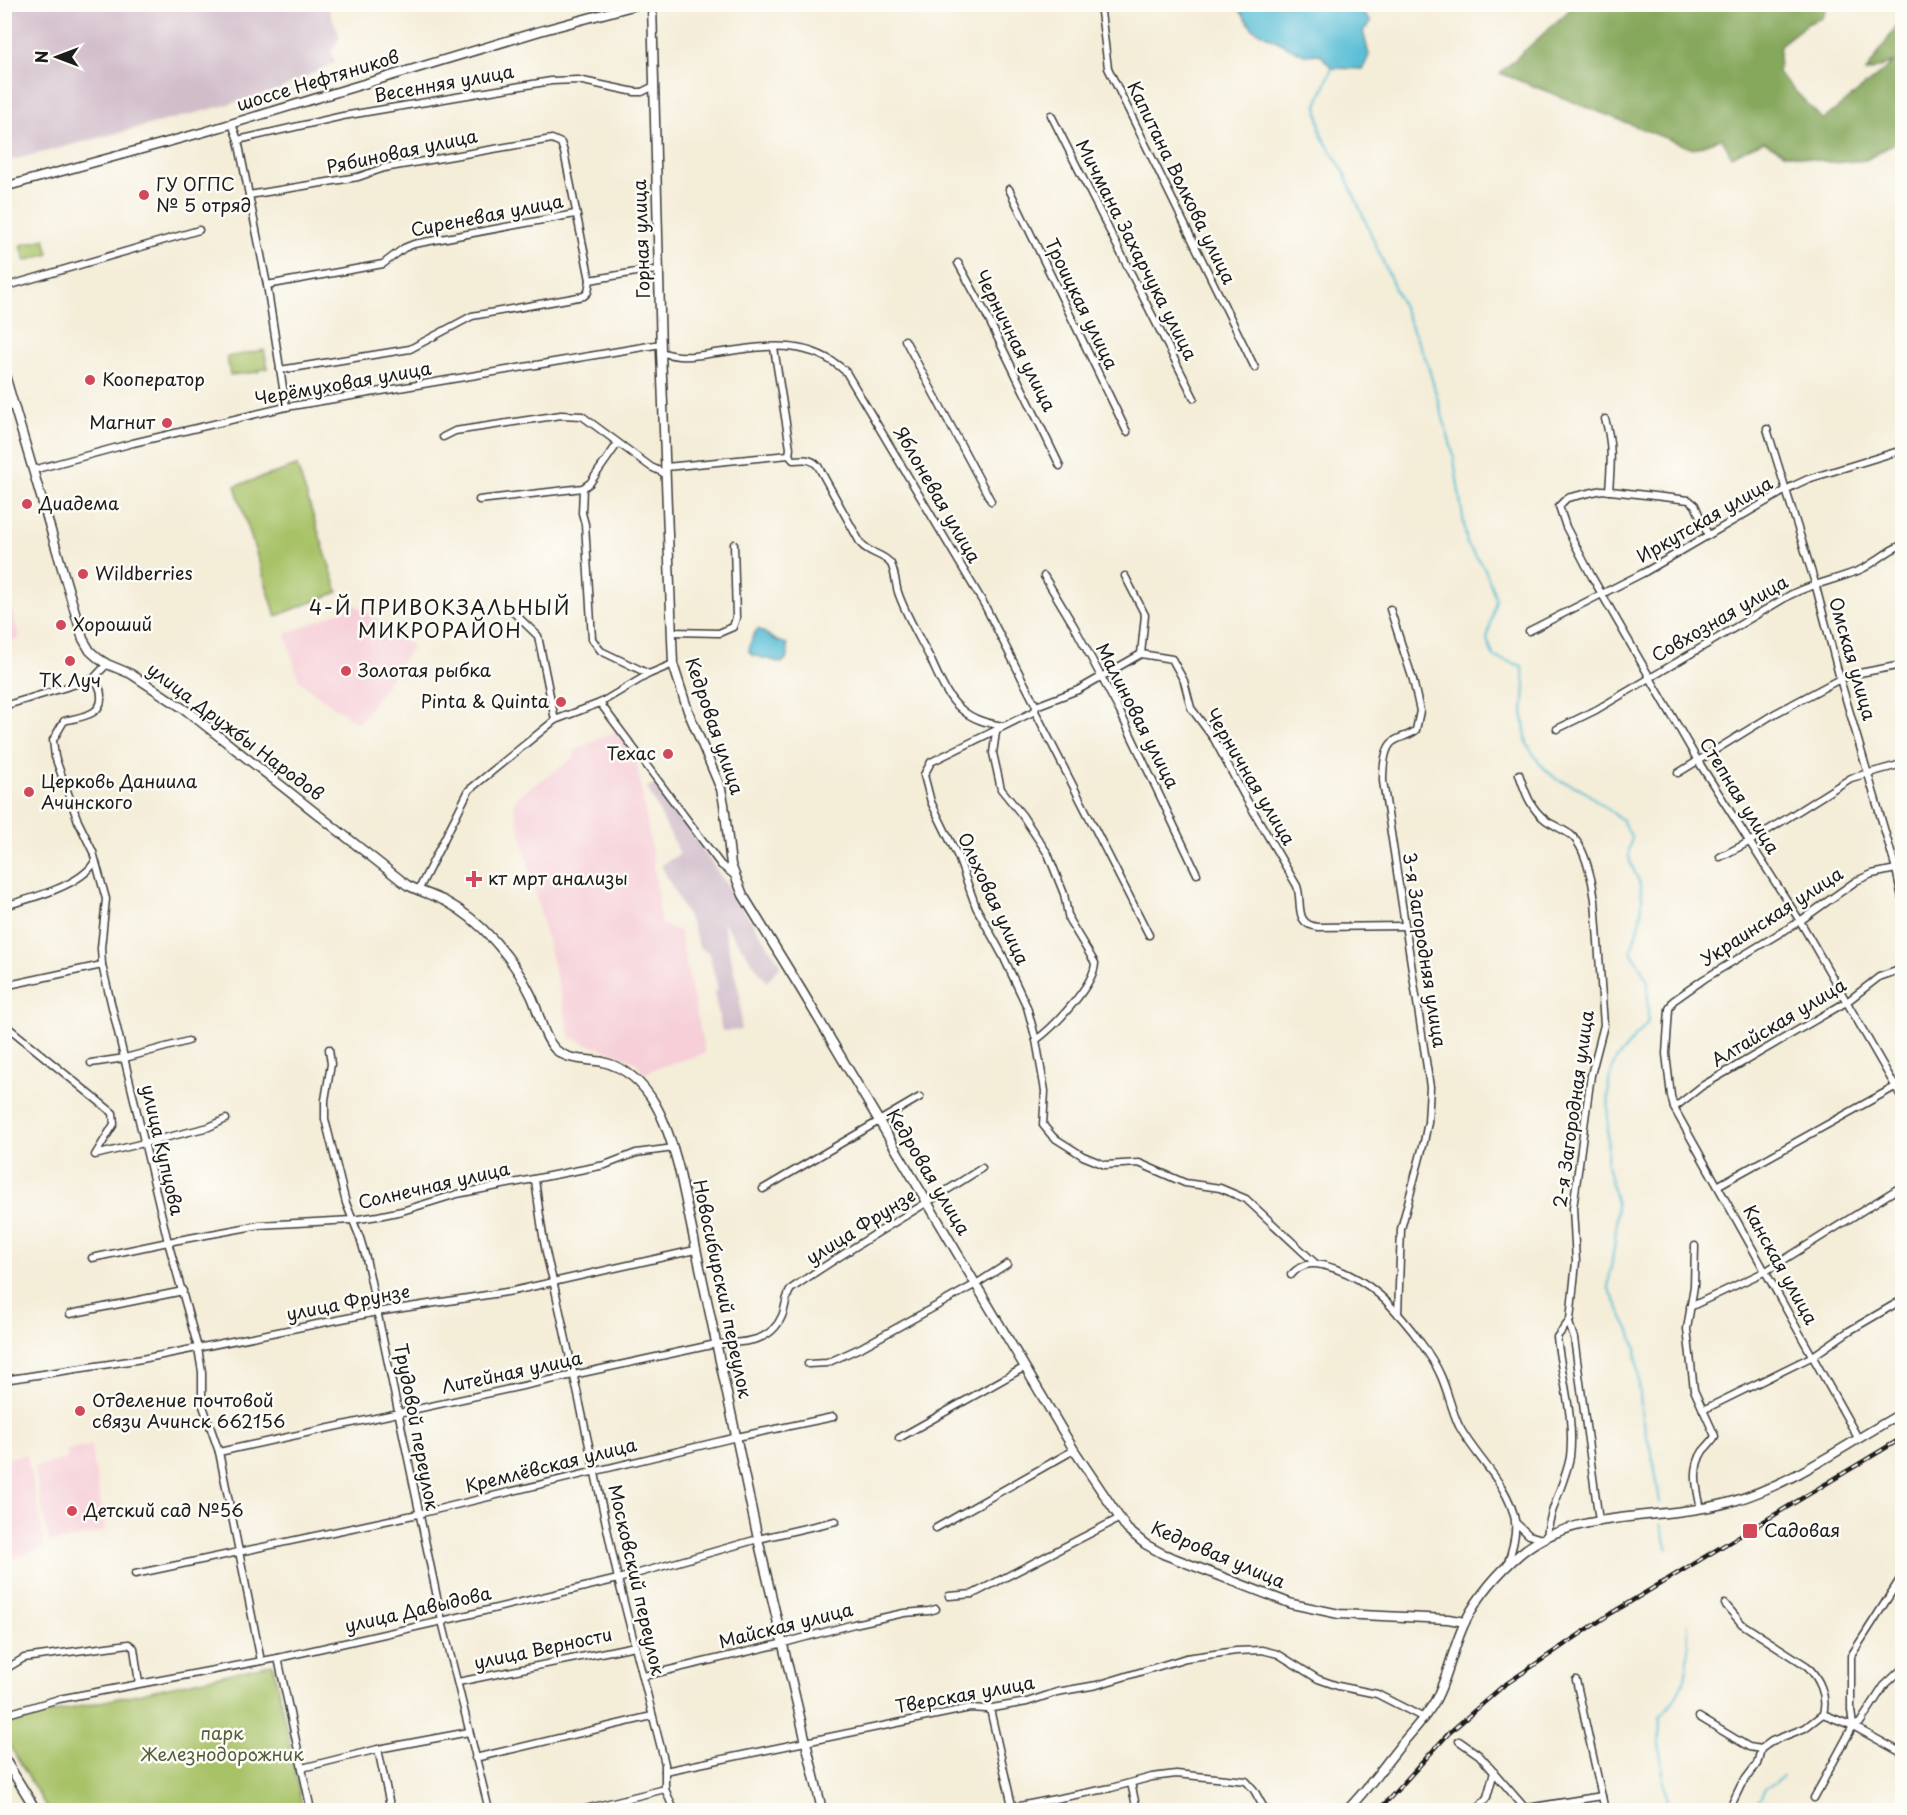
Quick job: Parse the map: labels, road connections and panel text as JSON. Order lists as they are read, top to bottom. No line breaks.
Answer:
{"streets":{"street":["шоссе Нефтяников","Весенняя улица","Рябиновая улица","Капитана Волкова улица","Сиреневая улица","Горная улица","Мичмана Захарчука улица","Троицкая улица","Черничная улица","Черёмуховая улица","Яблоневая улица","Иркутская улица","Совхозная улица","Омская улица","Малиновая улица","Кедровая улица","улица Дружбы Народов","Степная улица","Ольховая улица","Украинская улица","3-я Загородняя улица","Алтайская улица","2-я Загородная улица","улица Купцова","Солнечная улица","улица Фрунзе","Канская улица","Новосибирский переулок","Литейная улица","Трудовой переулок","Кремлёвская улица","Московский переулок","улица Давыдова","Майская улица","улица Верности","Тверская улица"]},"crossings":[["Весенняя улица","Горная улица"],["Рябиновая улица","Сиреневая улица"],["Горная улица","Черёмуховая улица"],["Горная улица","Кедровая улица"],["Черничная улица","3-я Загородняя улица"],["Черёмуховая улица","Яблоневая улица"],["Черёмуховая улица","улица Дружбы Народов"],["Иркутская улица","Омская улица"],["Иркутская улица","Степная улица"],["Совхозная улица","Омская улица"],["Совхозная улица","Степная улица"],["Омская улица","Украинская улица"],["Кедровая улица","улица Фрунзе"],["улица Дружбы Народов","Новосибирский переулок"],["Степная улица","Украинская улица"],["Степная улица","Алтайская улица"],["Украинская улица","Алтайская улица"],["Украинская улица","Канская улица"],["Алтайская улица","Канская улица"],["улица Купцова","Солнечная улица"],["улица Купцова","улица Фрунзе"],["улица Купцова","Литейная улица"],["улица Купцова","Кремлёвская улица"],["улица Купцова","улица Давыдова"],["Солнечная улица","Новосибирский переулок"],["Солнечная улица","Трудовой переулок"],["Солнечная улица","Московский переулок"],["улица Фрунзе","Новосибирский переулок"],["улица Фрунзе","Литейная улица"],["улица Фрунзе","Трудовой переулок"],["улица Фрунзе","Московский переулок"],["Новосибирский переулок","Литейная улица"],["Новосибирский переулок","Кремлёвская улица"],["Новосибирский переулок","улица Давыдова"],["Новосибирский переулок","Майская улица"],["Новосибирский переулок","Тверская улица"],["Литейная улица","Трудовой переулок"],["Литейная улица","Московский переулок"],["Трудовой переулок","Кремлёвская улица"],["Трудовой переулок","улица Давыдова"],["Трудовой переулок","улица Верности"],["Кремлёвская улица","Московский переулок"],["Московский переулок","улица Давыдова"],["Московский переулок","Майская улица"],["Московский переулок","улица Верности"],["Московский переулок","Тверская улица"]],"districts":["4-Й ПРИВОКЗАЛЬНЫЙ МИКРОРАЙОН"],"parks":["парк Железнодорожник"],"places":{"other":["ГУ ОГПС № 5 отряд","Кооператор","Магнит","Диадема","Wildberries","Хороший","ТК Луч","Золотая рыбка","Pinta & Quinta","Техас","Церковь Даниила Ачинского","Отделение почтовой связи Ачинск 662156","Детский сад №56"],"health":["кт мрт анализы"],"transit":["Садовая"]},"north":"left"}
